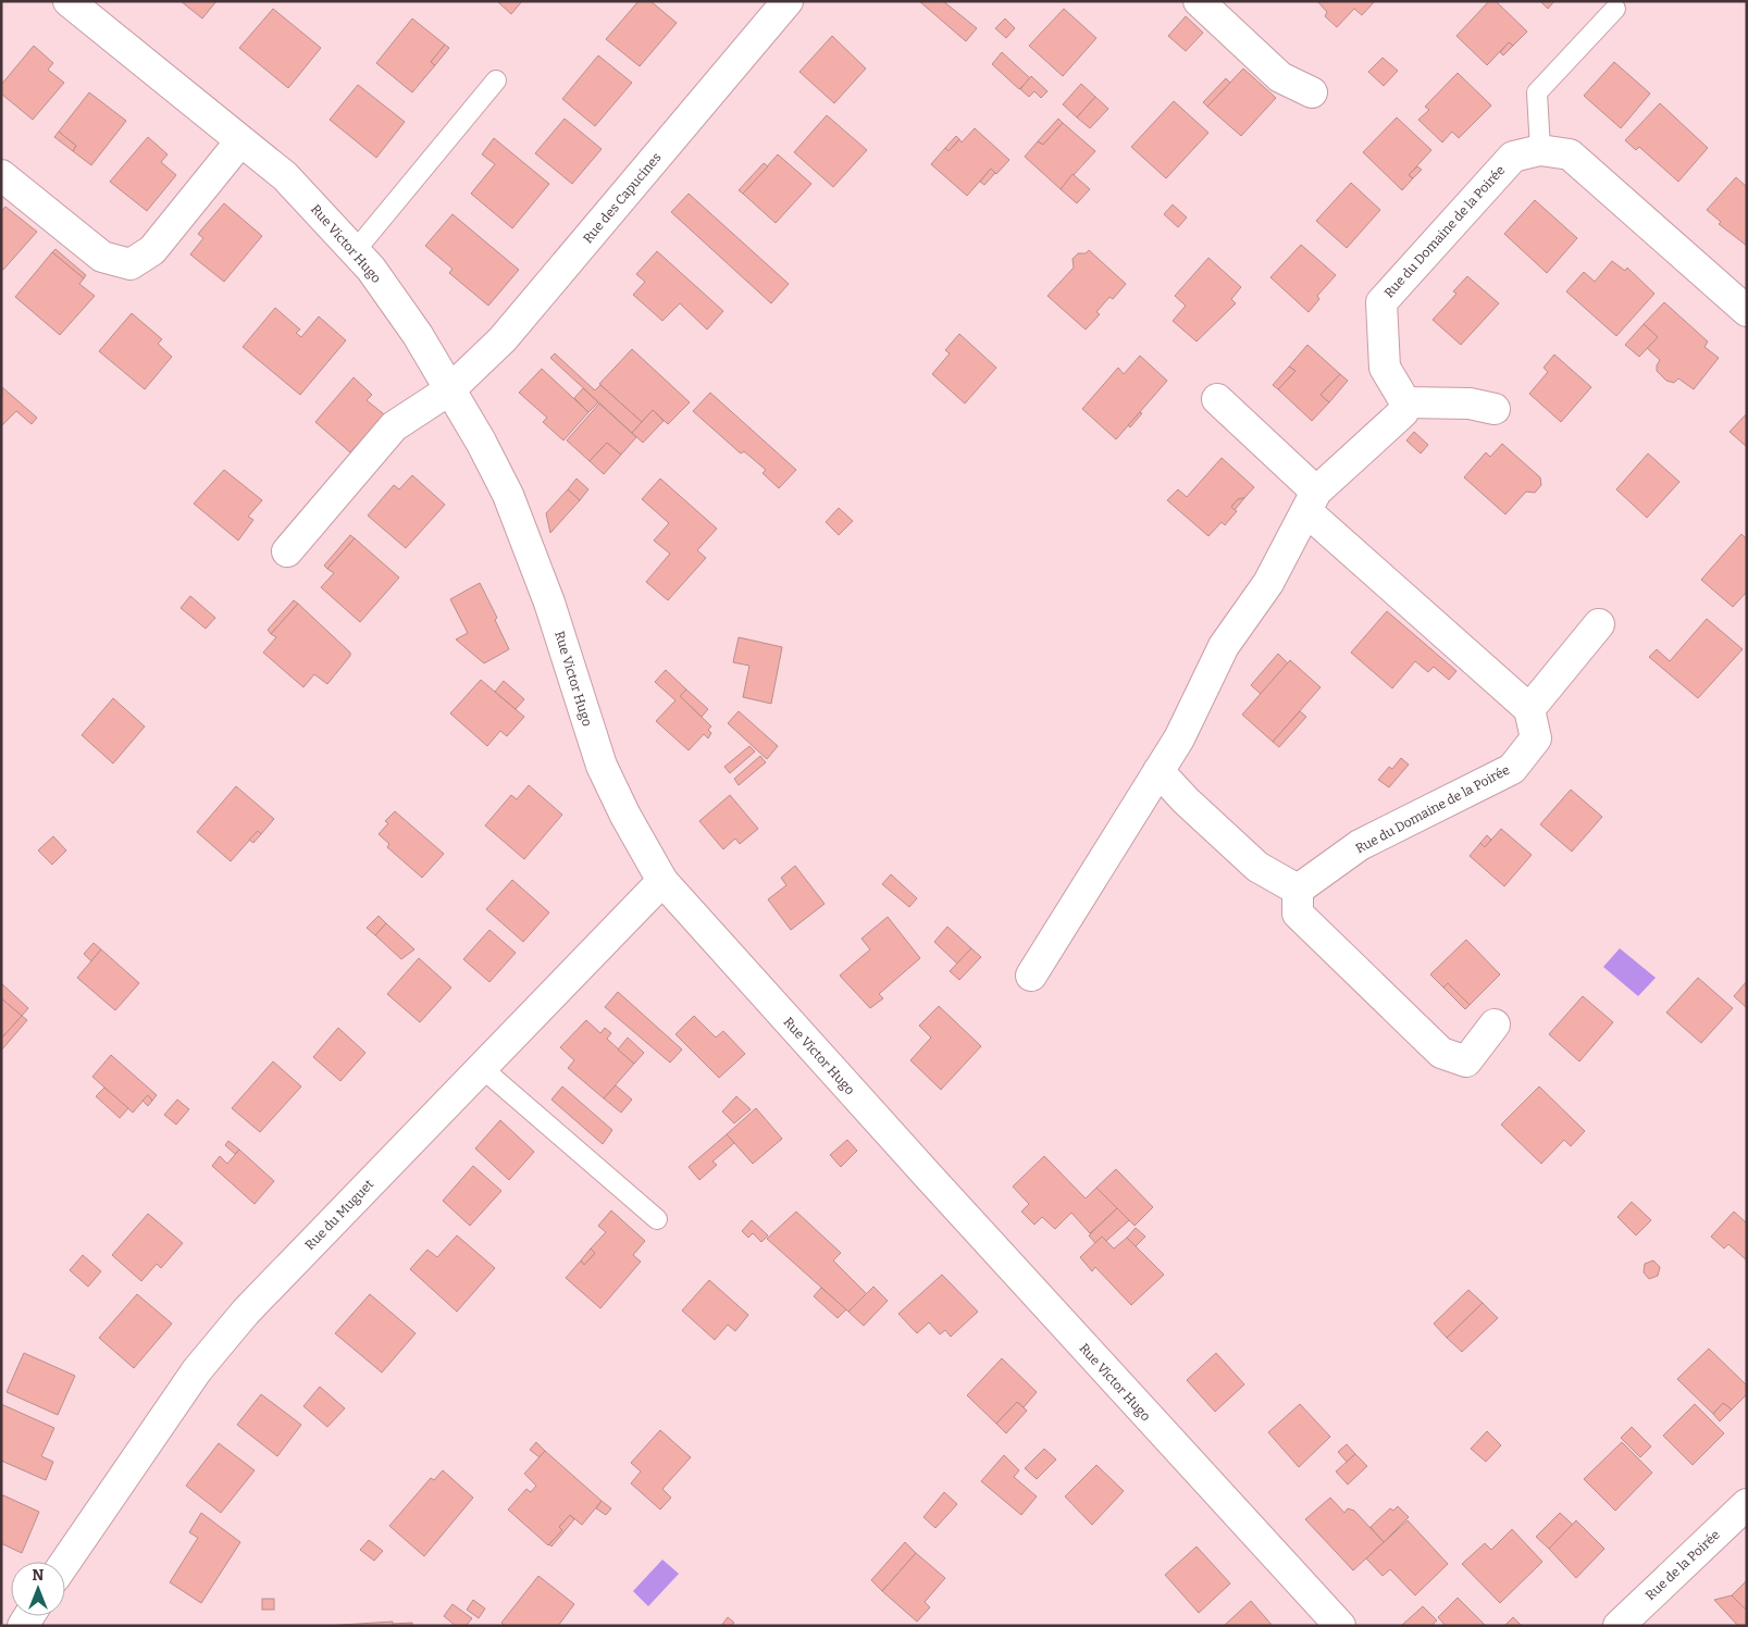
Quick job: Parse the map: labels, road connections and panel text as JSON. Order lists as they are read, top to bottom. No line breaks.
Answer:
{"streets":{"street":["Rue des Capucines","Rue du Domaine de la Poirée","Rue Victor Hugo","Rue du Muguet","Rue de la Poirée"]},"crossings":[["Rue des Capucines","Rue Victor Hugo"],["Rue Victor Hugo","Rue du Muguet"]],"north":"top"}
